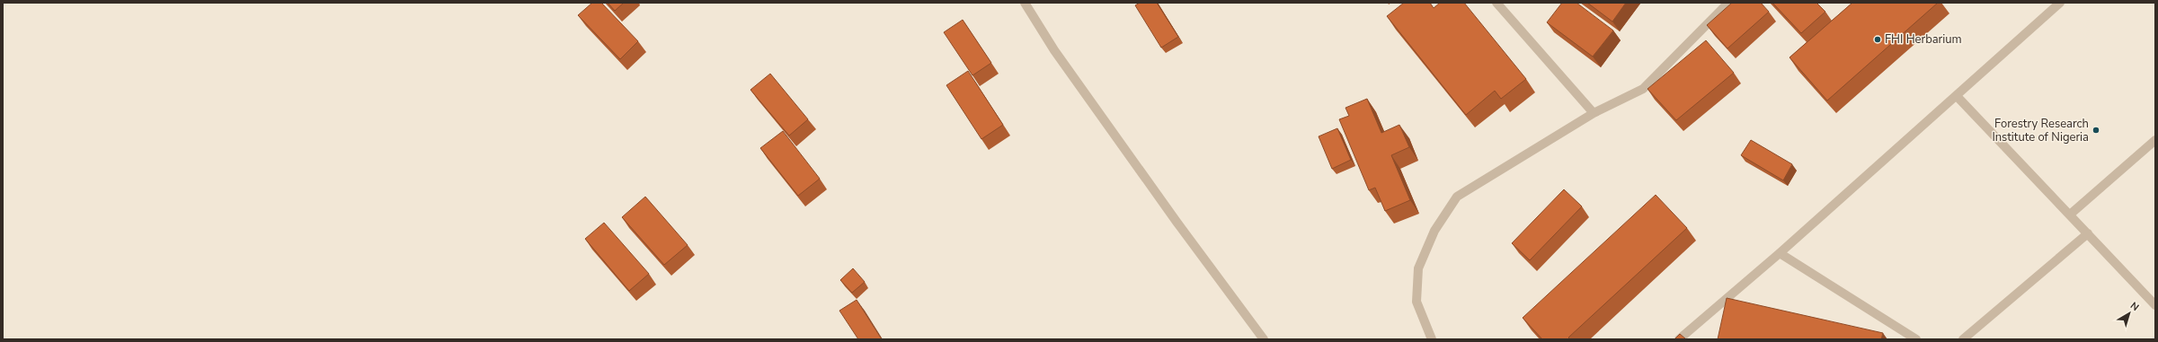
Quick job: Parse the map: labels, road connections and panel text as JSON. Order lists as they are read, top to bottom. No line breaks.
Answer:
{"places":["FHI Herbarium","Forestry Research Institute of Nigeria"],"north":"top right"}
